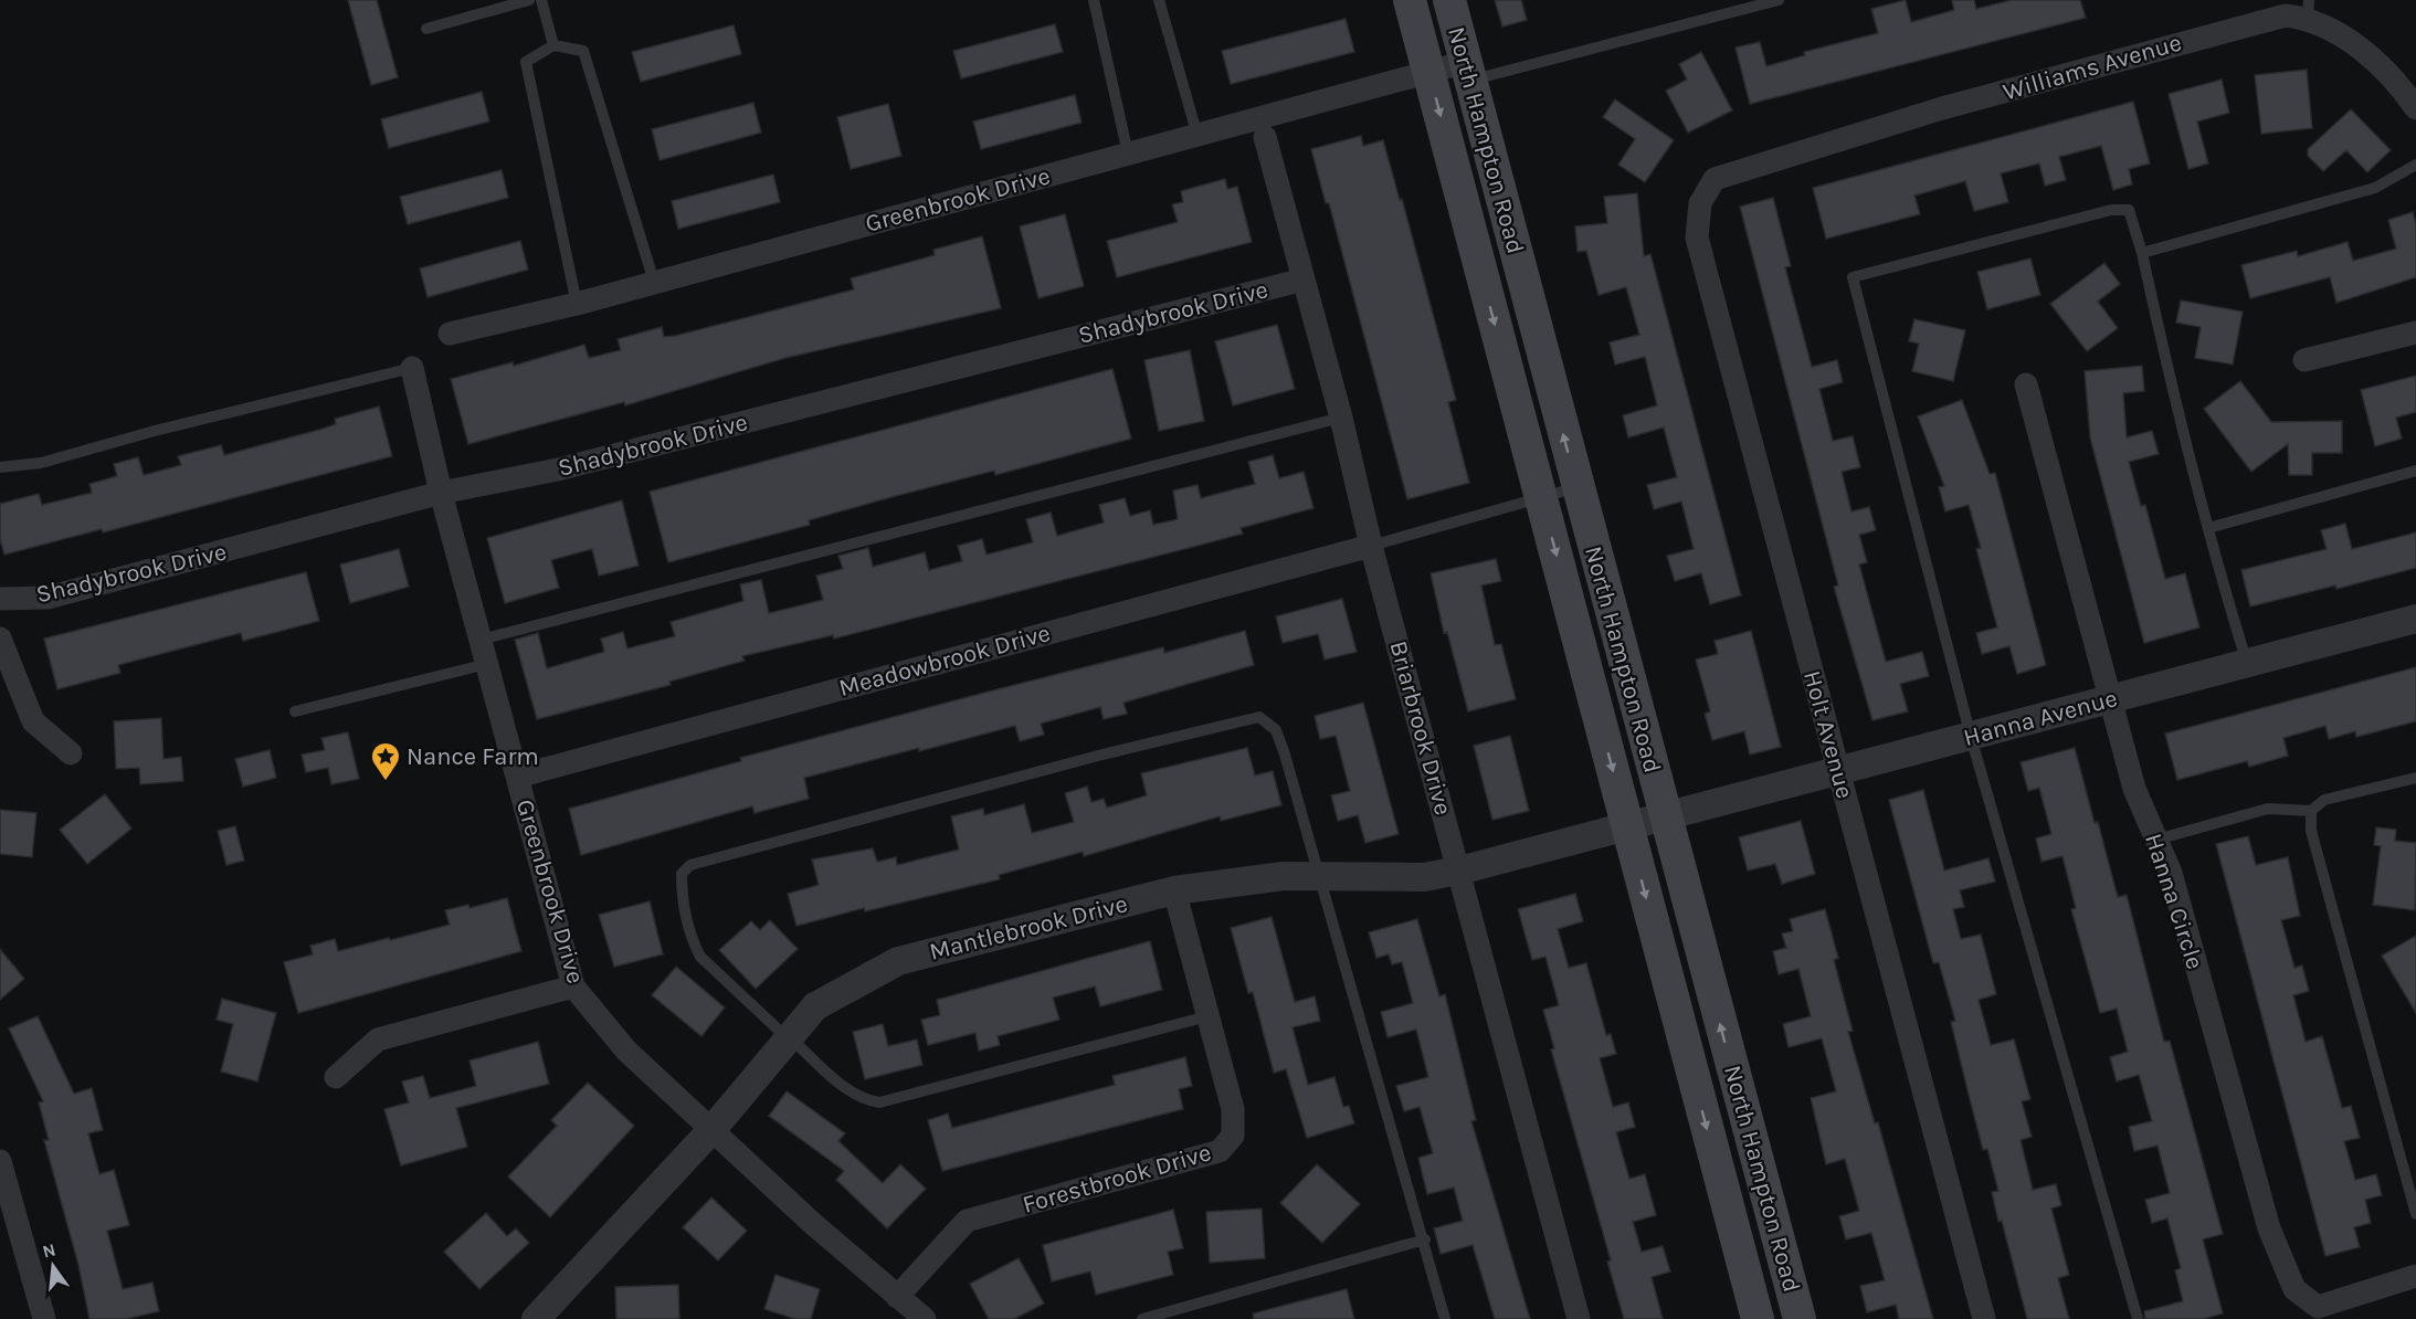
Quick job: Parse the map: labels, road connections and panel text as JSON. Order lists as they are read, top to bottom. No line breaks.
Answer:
{"streets":{"main road":["North Hampton Road"],"street":["Williams Avenue","Greenbrook Drive","Shadybrook Drive","Meadowbrook Drive","Hanna Avenue","Briarbrook Drive","Holt Avenue","Hanna Circle","Mantlebrook Drive","Forestbrook Drive"]},"crossings":[["Williams Avenue","Holt Avenue"],["North Hampton Road","Greenbrook Drive"],["North Hampton Road","Hanna Avenue"],["North Hampton Road","Mantlebrook Drive"],["Greenbrook Drive","Shadybrook Drive"],["Greenbrook Drive","Meadowbrook Drive"],["Greenbrook Drive","Mantlebrook Drive"],["Greenbrook Drive","Forestbrook Drive"],["Shadybrook Drive","Briarbrook Drive"],["Meadowbrook Drive","Briarbrook Drive"],["Hanna Avenue","Holt Avenue"],["Hanna Avenue","Hanna Circle"],["Hanna Avenue","Mantlebrook Drive"],["Briarbrook Drive","Mantlebrook Drive"],["Mantlebrook Drive","Forestbrook Drive"]],"places":{"place":["Nance Farm"]},"north":"top"}
